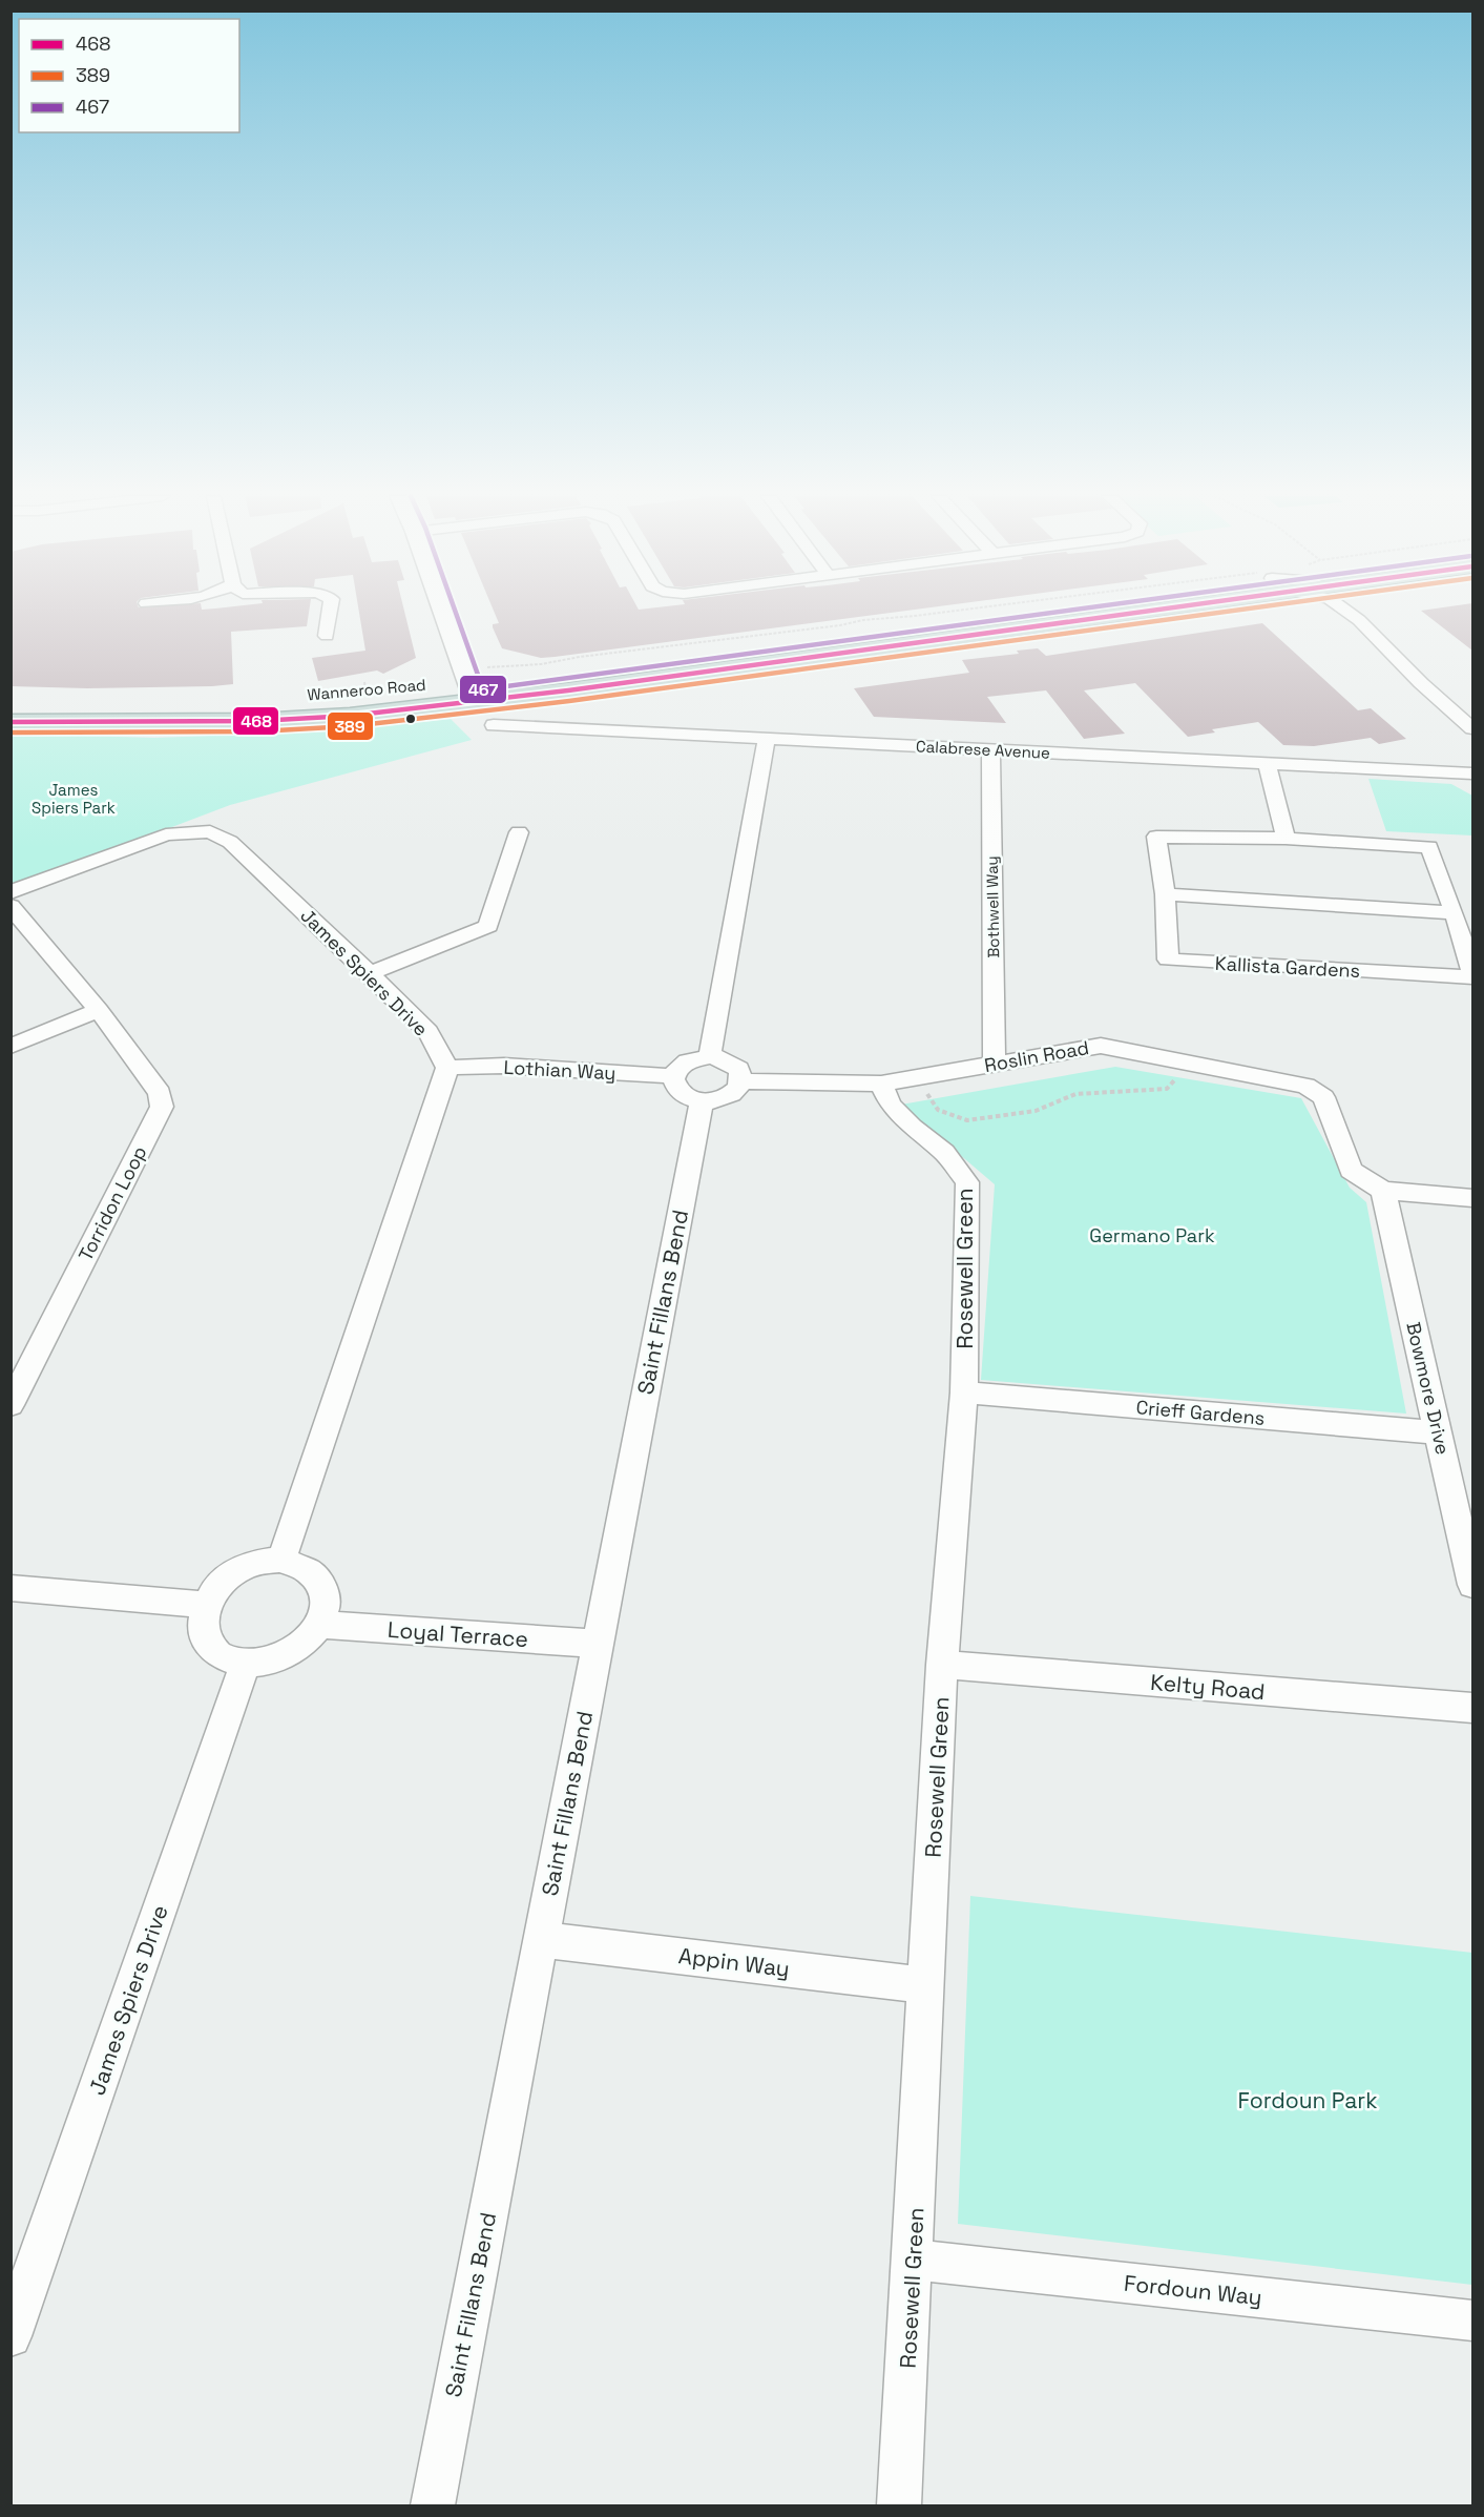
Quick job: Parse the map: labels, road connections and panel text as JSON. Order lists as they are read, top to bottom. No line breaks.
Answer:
{"streets":{"highway":["Wanneroo Road"],"street":["Calabrese Avenue","Bothwell Way","Kallista Gardens","James Spiers Drive","Roslin Road","Lothian Way","Torridon Loop","Rosewell Green","Saint Fillans Bend","Bowmore Drive","Crieff Gardens","Loyal Terrace","Kelty Road","Appin Way","Fordoun Way"]},"crossings":[["Calabrese Avenue","Bothwell Way"],["Bothwell Way","Roslin Road"],["James Spiers Drive","Lothian Way"],["James Spiers Drive","Loyal Terrace"],["Roslin Road","Lothian Way"],["Roslin Road","Rosewell Green"],["Roslin Road","Saint Fillans Bend"],["Roslin Road","Bowmore Drive"],["Lothian Way","Saint Fillans Bend"],["Rosewell Green","Crieff Gardens"],["Rosewell Green","Kelty Road"],["Rosewell Green","Appin Way"],["Rosewell Green","Fordoun Way"],["Saint Fillans Bend","Loyal Terrace"],["Saint Fillans Bend","Appin Way"],["Bowmore Drive","Crieff Gardens"]],"parks":["James Spiers Park","Germano Park","Fordoun Park"],"lines":["transit line 468","transit line 389","transit line 467"],"legend":["468","389","467"]}
